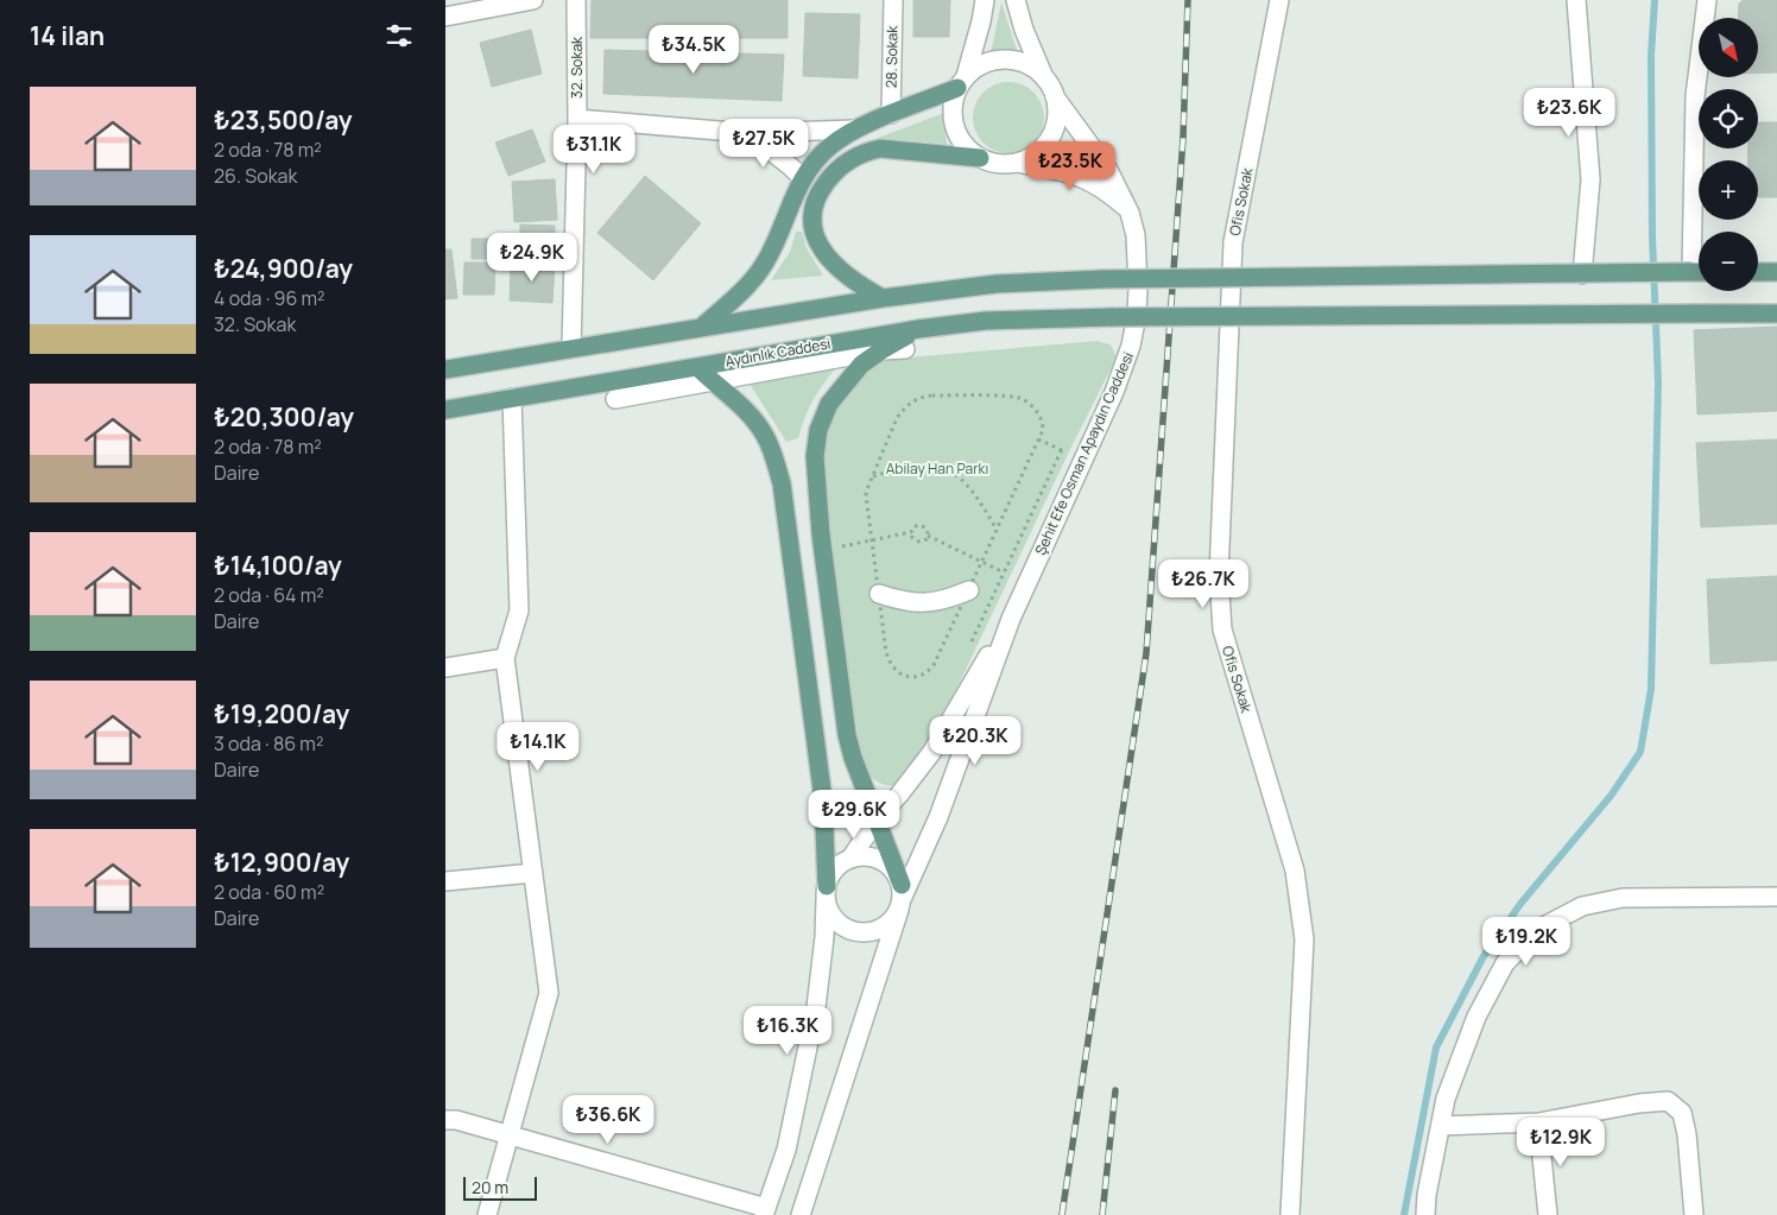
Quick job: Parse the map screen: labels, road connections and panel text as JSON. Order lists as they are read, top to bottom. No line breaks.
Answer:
{"streets":{"main road":["Aydınlık Caddesi"],"street":["28. Sokak","32. Sokak","Ofis Sokak","Şehit Efe Osman Apaydın Caddesi"]},"parks":["Abilay Han Parkı"],"scale_bar":"20 m","north":"bottom right","page":{"heading":"14 ilan","map_buttons":["+","−"],"price":["₺34.5K","₺23.6K","₺27.5K","₺31.1K","₺23.5K","₺24.9K","₺26.7K","₺20.3K","₺14.1K","₺29.6K","₺19.2K","₺16.3K","₺36.6K","₺12.9K"],"list":[{"name":"₺23,500/ay","note":"2 oda · 78 m² · 26. Sokak"},{"name":"₺24,900/ay","note":"4 oda · 96 m² · 32. Sokak"},{"name":"₺20,300/ay","note":"2 oda · 78 m² · Daire"},{"name":"₺14,100/ay","note":"2 oda · 64 m² · Daire"},{"name":"₺19,200/ay","note":"3 oda · 86 m² · Daire"},{"name":"₺12,900/ay","note":"2 oda · 60 m² · Daire"}],"scale":"20 m"}}
